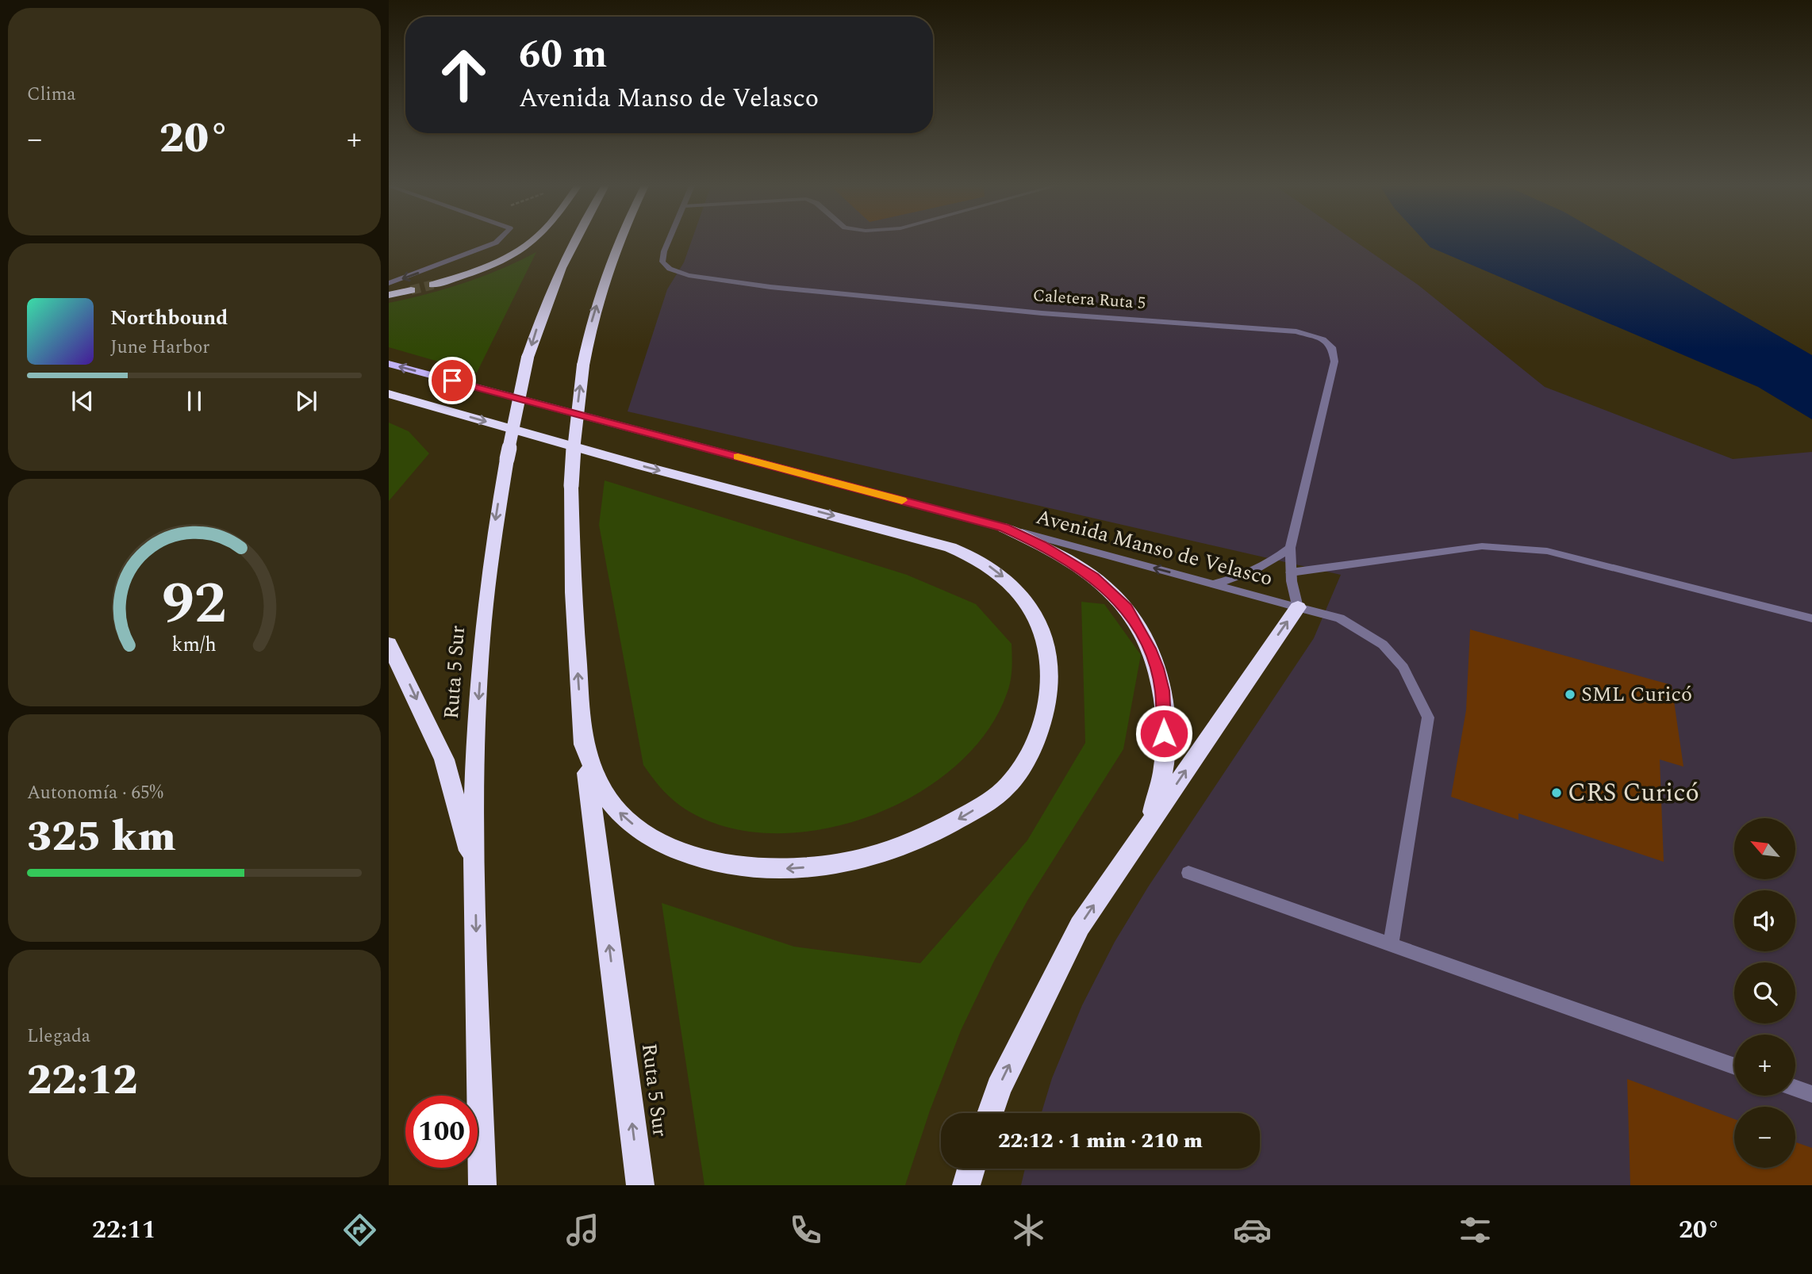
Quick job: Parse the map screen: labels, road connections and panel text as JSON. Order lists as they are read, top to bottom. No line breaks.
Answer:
{"streets":{"highway":["Ruta 5 Sur"],"main road":["Avenida Manso de Velasco"],"street":["Caletera Ruta 5"]},"crossings":[["Caletera Ruta 5","Avenida Manso de Velasco"]],"one_way":["Avenida Manso de Velasco"],"places":["SML Curicó","CRS Curicó"],"north":"top left","page":{"tile":["Clima",["Autonomía · 65%","325 km"],["Llegada","22:12"]],"turn":["60 m","Avenida Manso de Velasco"],"heat":["−","20°","+"],"song":["Northbound","June Harbor"],"map_buttons":["+","−"],"limit":"100","trip":"22:12 · 1 min · 210 m","tabs":["22:11","20°"],"gauge":["92","km/h"]}}
